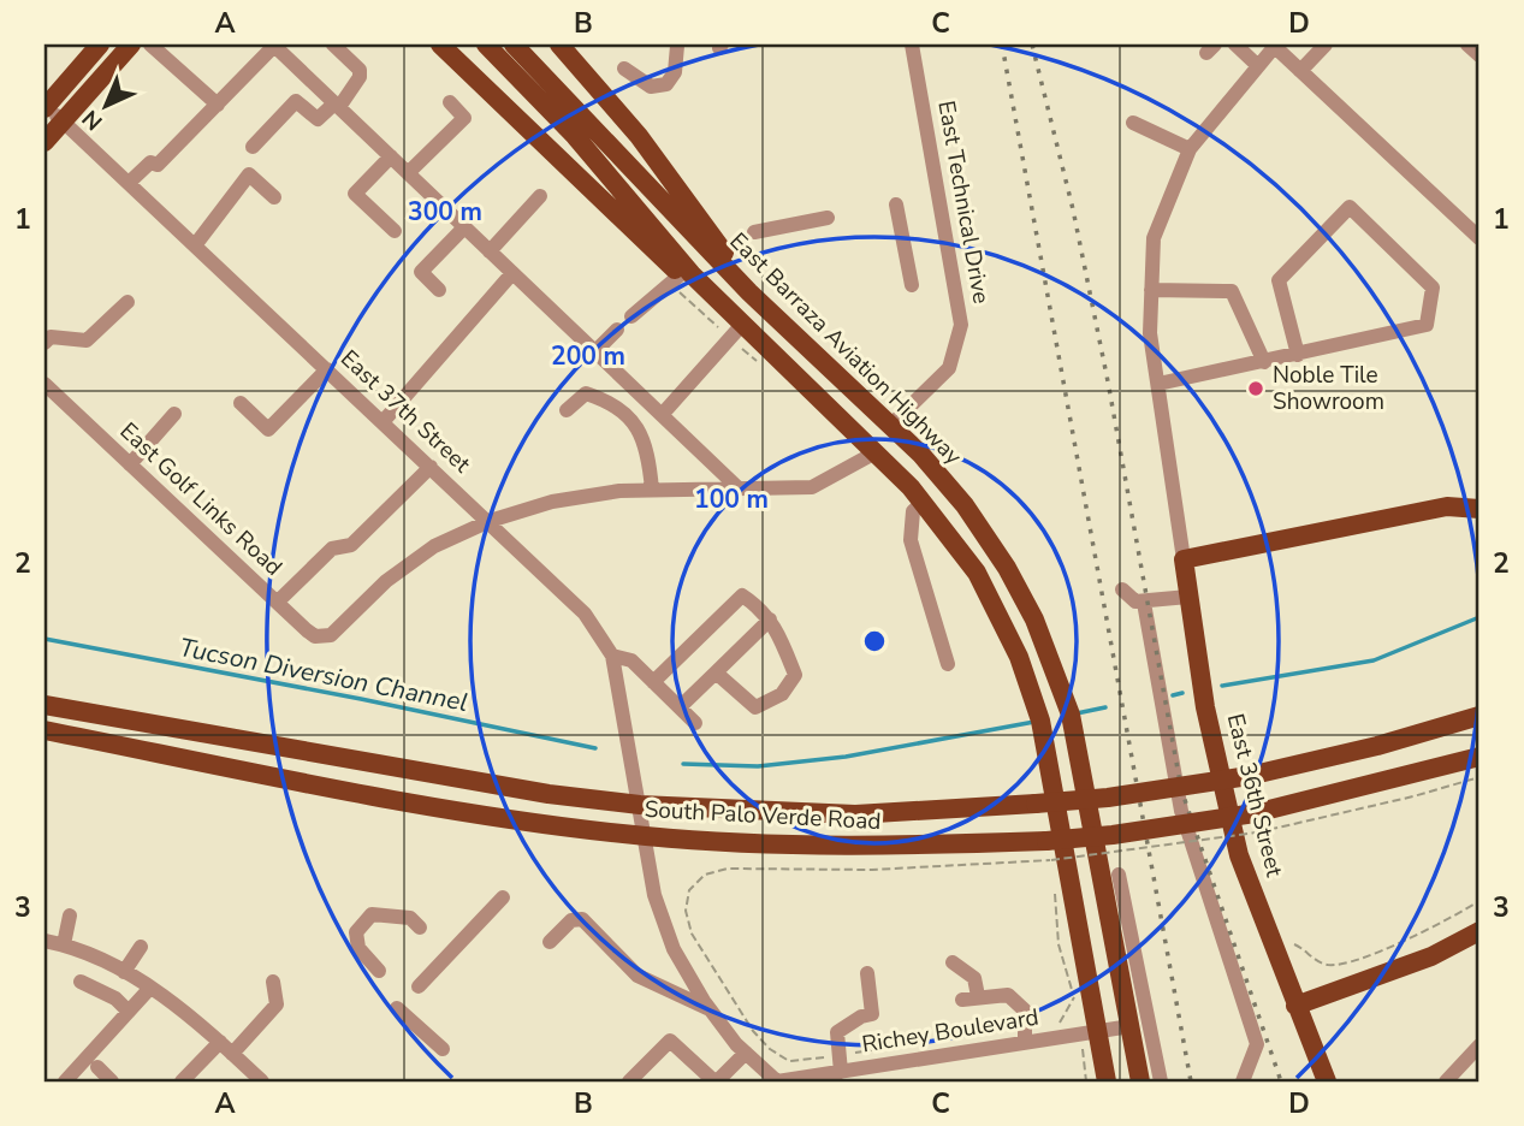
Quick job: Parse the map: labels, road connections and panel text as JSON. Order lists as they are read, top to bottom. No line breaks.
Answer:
{"streets":{"main road":["East Barraza Aviation Highway","East 36th Street","South Palo Verde Road"],"street":["East Technical Drive","East 37th Street","East Golf Links Road","Richey Boulevard"]},"crossings":[["East Technical Drive","East Barraza Aviation Highway"],["East Barraza Aviation Highway","Richey Boulevard"],["East 37th Street","East Golf Links Road"],["East 37th Street","South Palo Verde Road"]],"water":["Tucson Diversion Channel"],"places":["Noble Tile Showroom"],"north":"bottom left","grid":{"columns":["A","B","C","D"],"rows":["1","2","3"]},"rings":["300 m","200 m","100 m"]}
